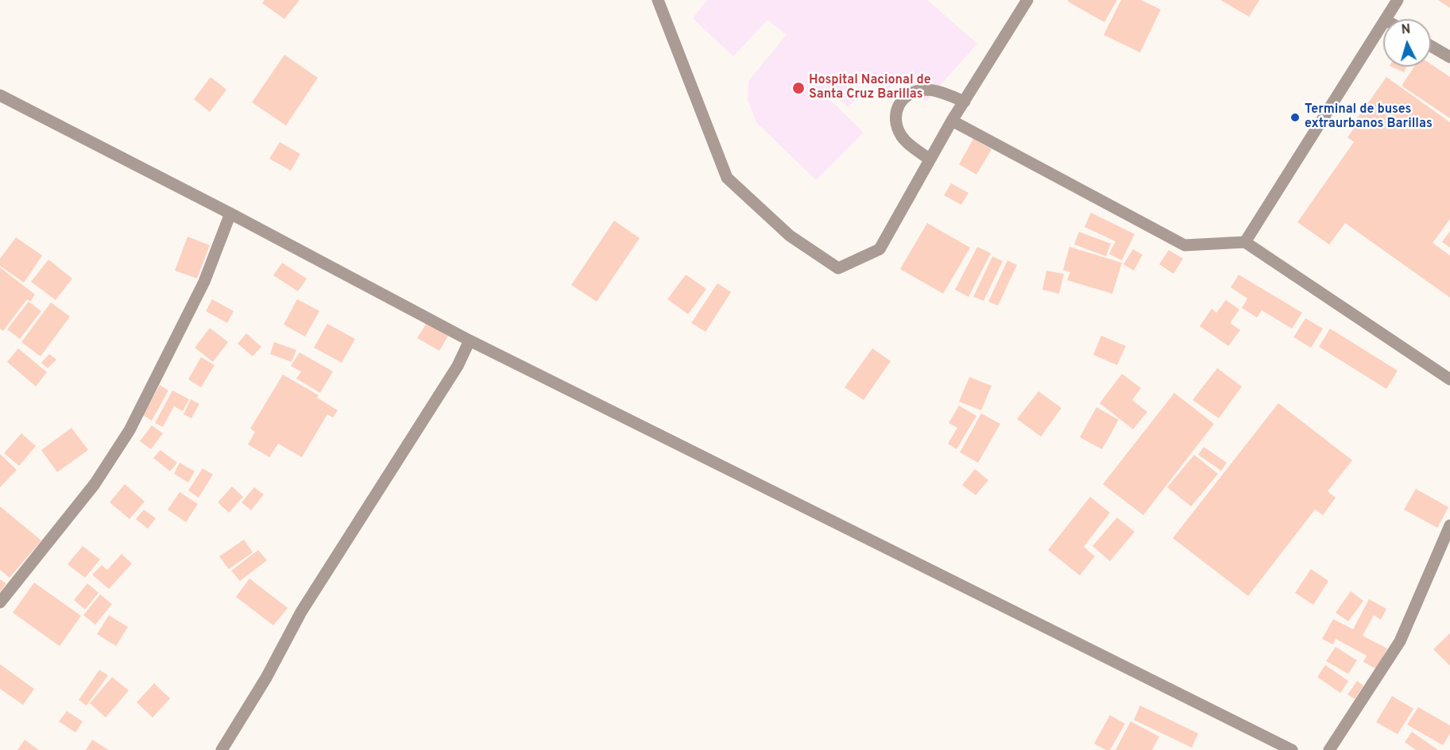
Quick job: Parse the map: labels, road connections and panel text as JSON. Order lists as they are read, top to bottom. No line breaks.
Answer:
{"places":["Hospital Nacional de Santa Cruz Barillas","Terminal de buses extraurbanos Barillas"],"north":"top"}
